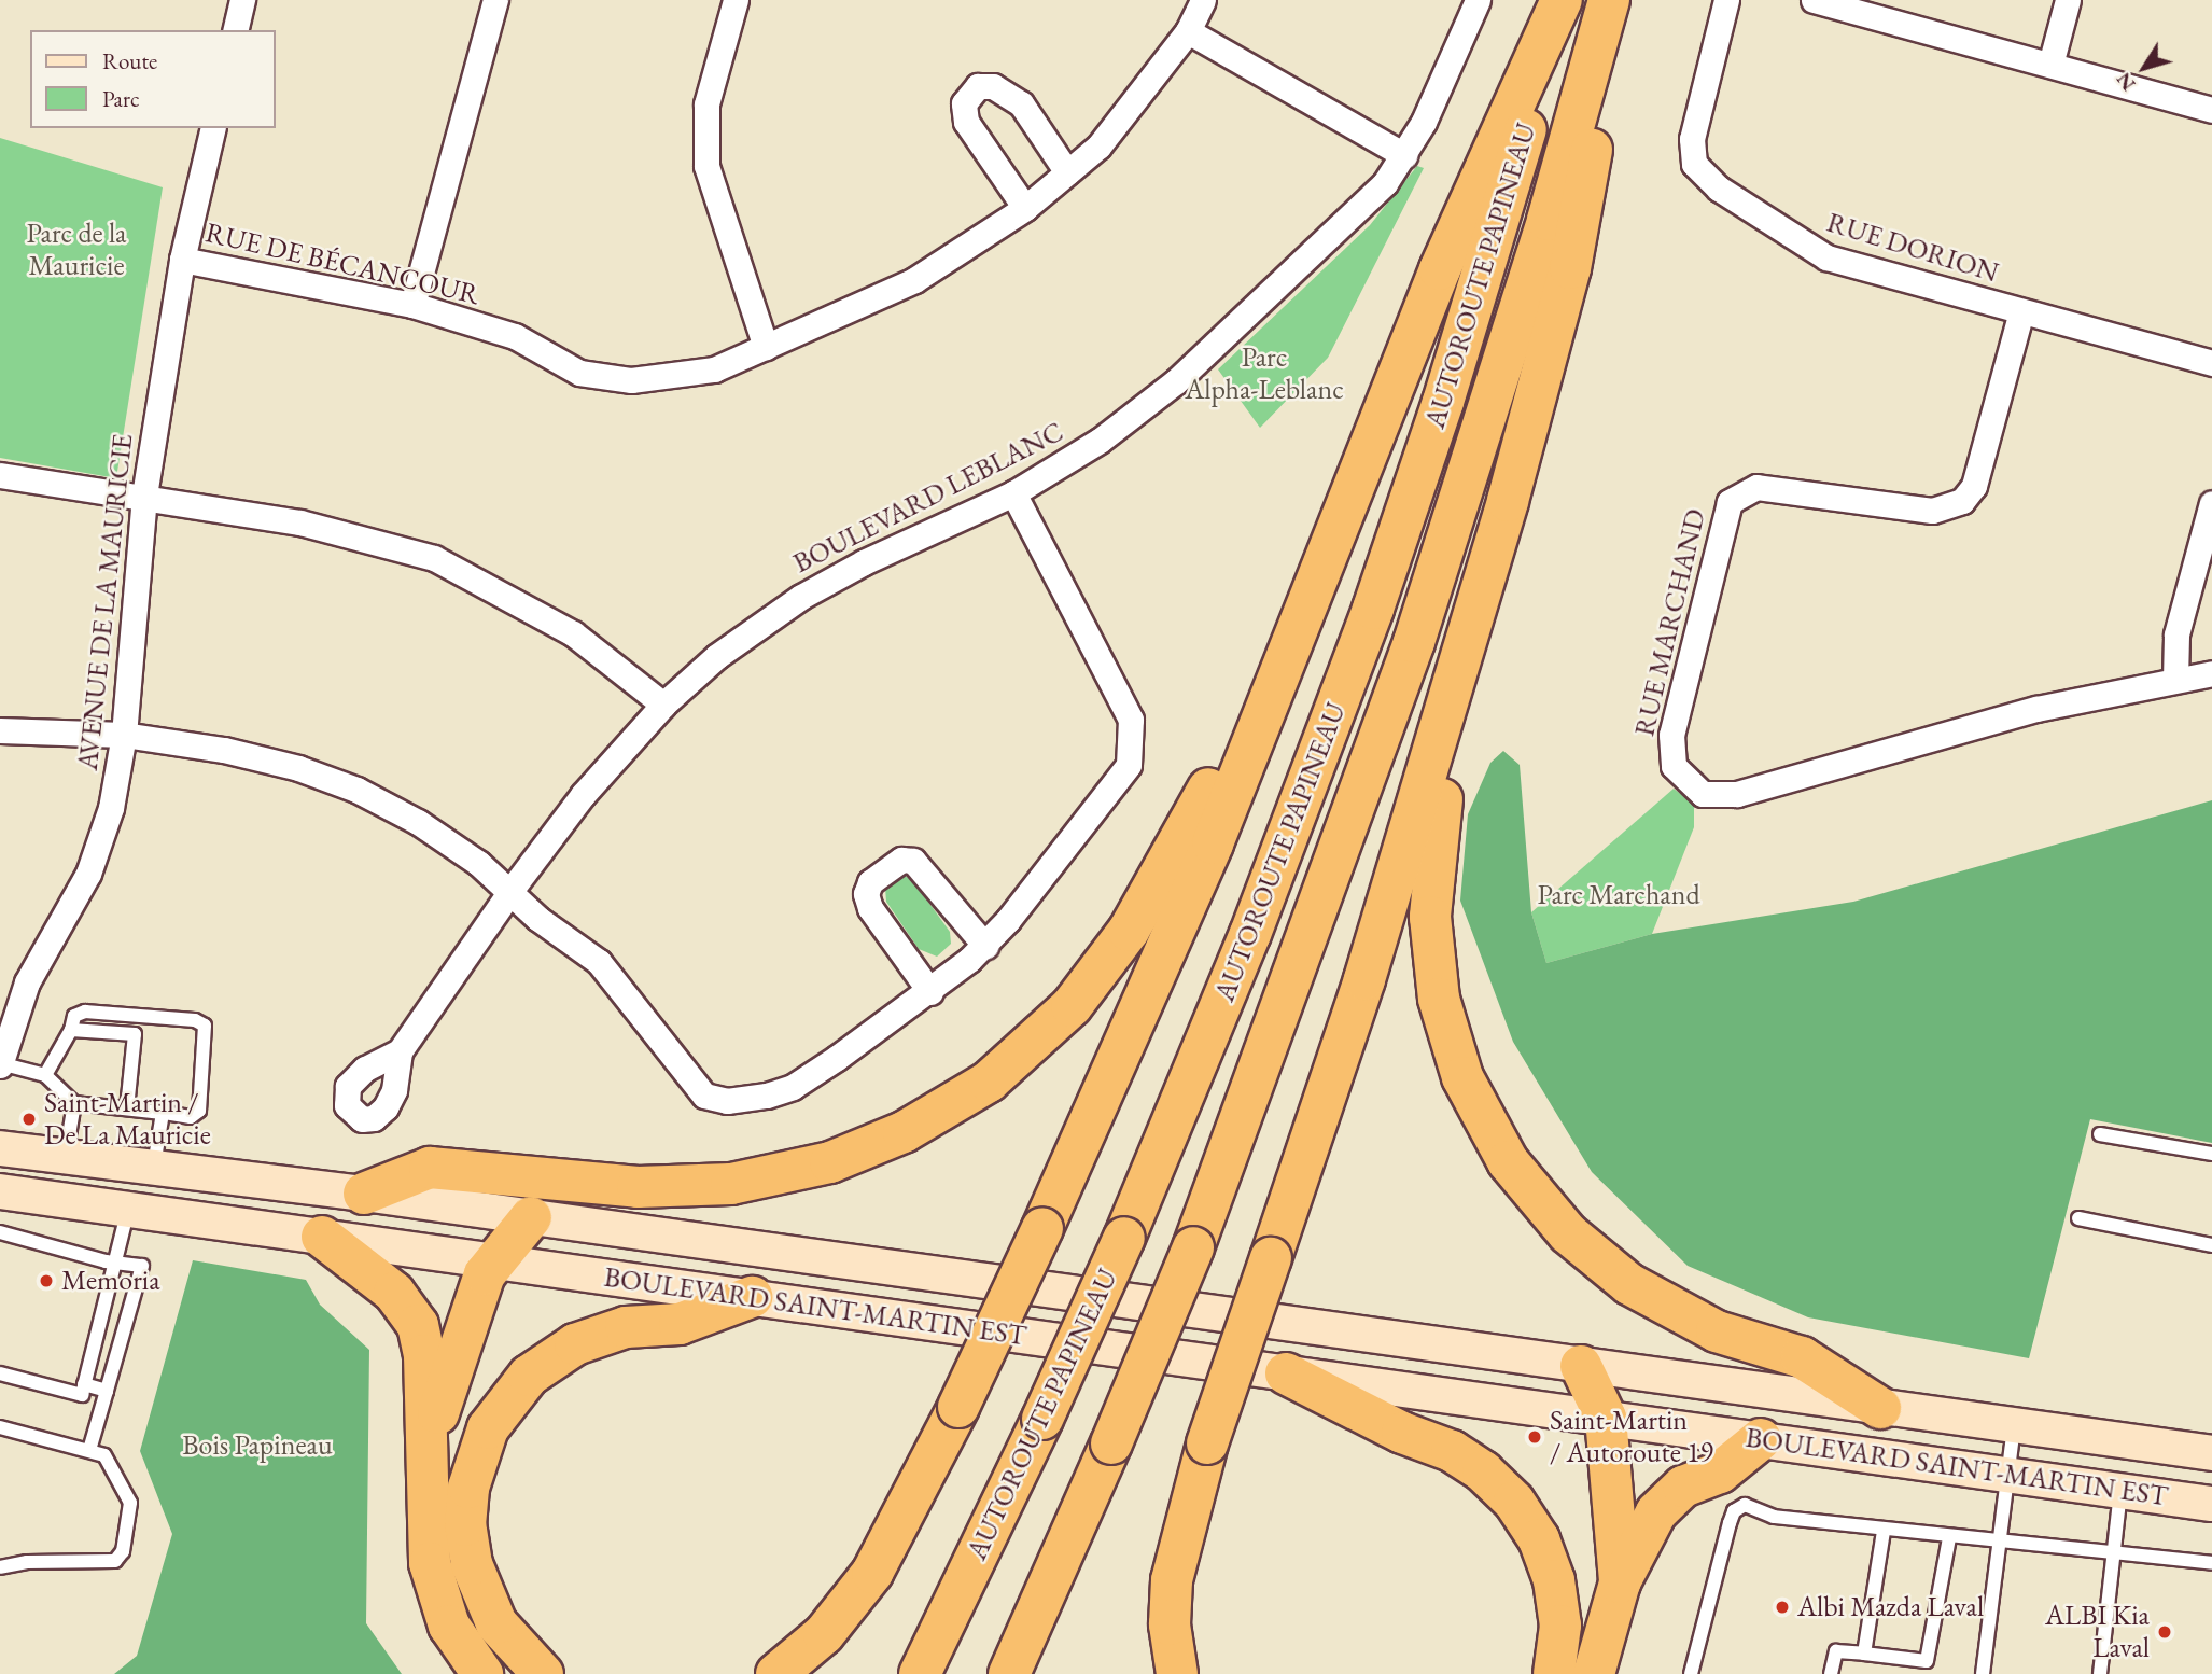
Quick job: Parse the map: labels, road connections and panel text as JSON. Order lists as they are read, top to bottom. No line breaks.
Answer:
{"streets":{"highway":["AUTOROUTE PAPINEAU"],"main road":["BOULEVARD SAINT-MARTIN EST"],"street":["RUE DORION","RUE DE BÉCANCOUR","BOULEVARD LEBLANC","AVENUE DE LA MAURICIE","RUE MARCHAND"]},"crossings":[["RUE DORION","RUE MARCHAND"],["RUE DE BÉCANCOUR","AVENUE DE LA MAURICIE"]],"parks":["Parc de la Mauricie","Parc Alpha-Leblanc","Parc Marchand","Bois Papineau"],"places":["Saint-Martin / De La Mauricie","Memoria","Saint-Martin / Autoroute 19","Albi Mazda Laval","ALBI Kia Laval"],"legend":["Route","Parc"],"north":"bottom left"}
